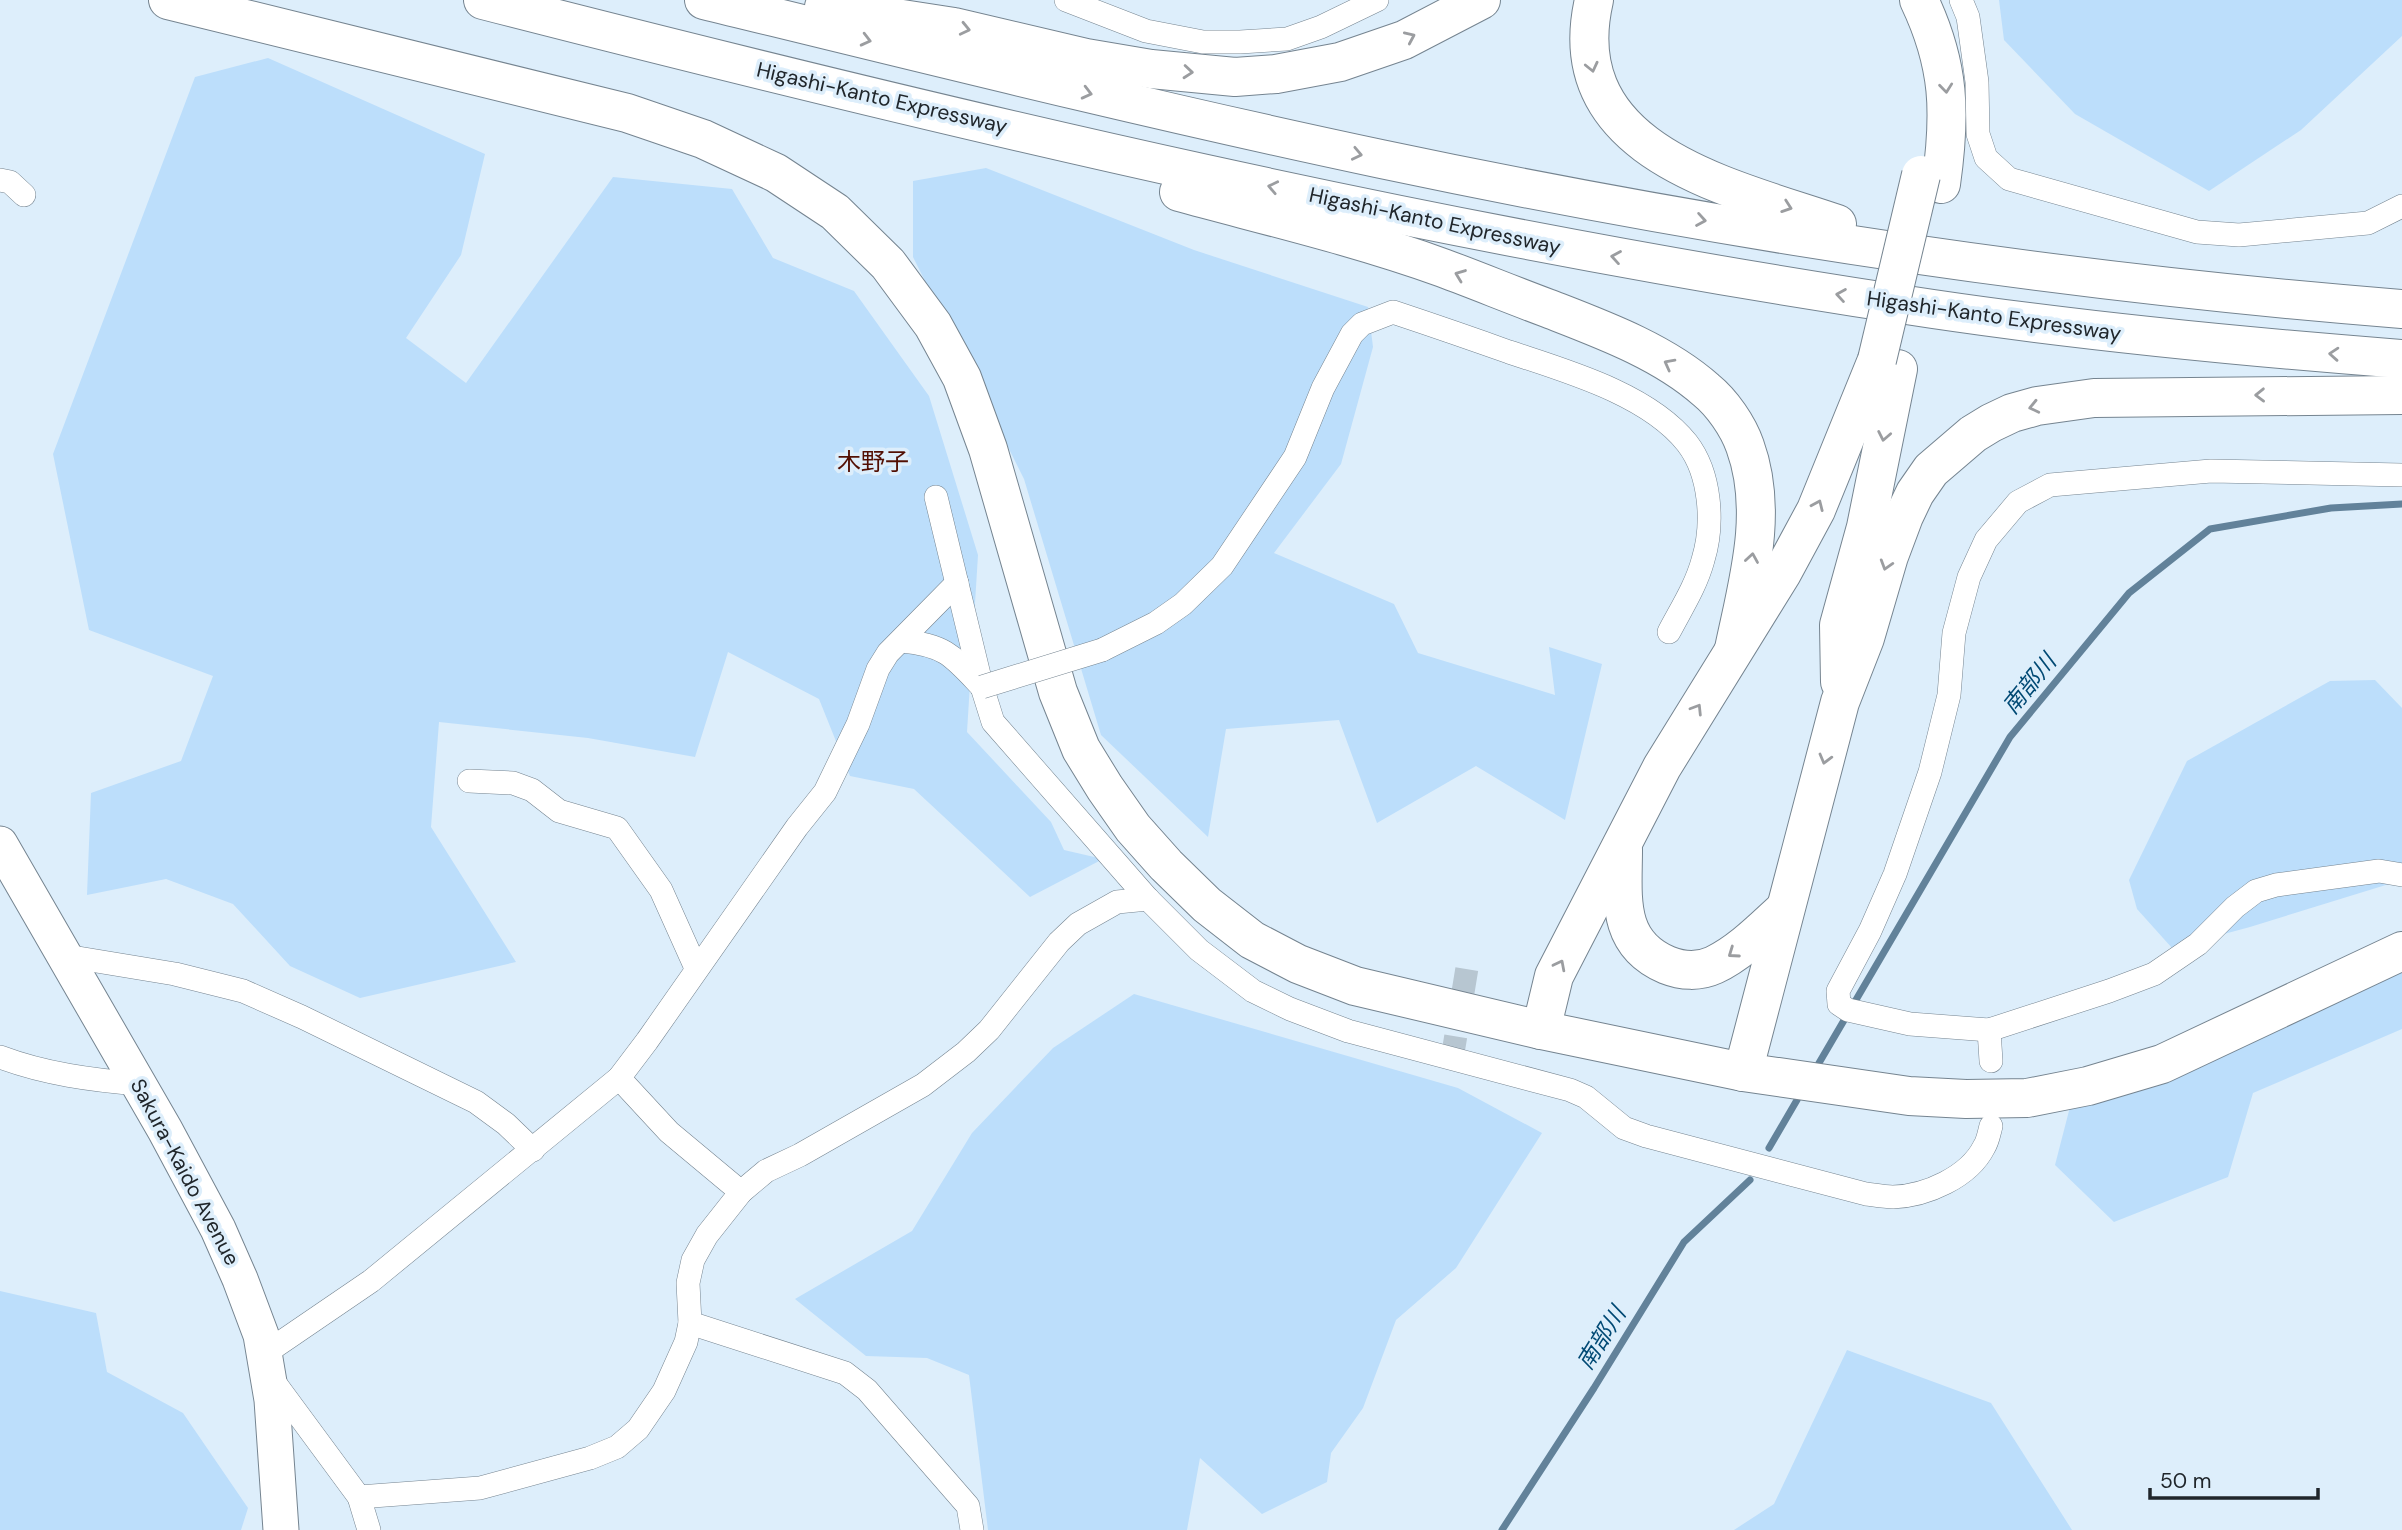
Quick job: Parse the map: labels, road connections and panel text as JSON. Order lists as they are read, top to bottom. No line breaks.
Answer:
{"streets":{"highway":["Higashi-Kanto Expressway"],"main road":["Sakura-Kaido Avenue"]},"districts":["木野子"],"water":["南部川"],"scale_bar":"50 m"}
